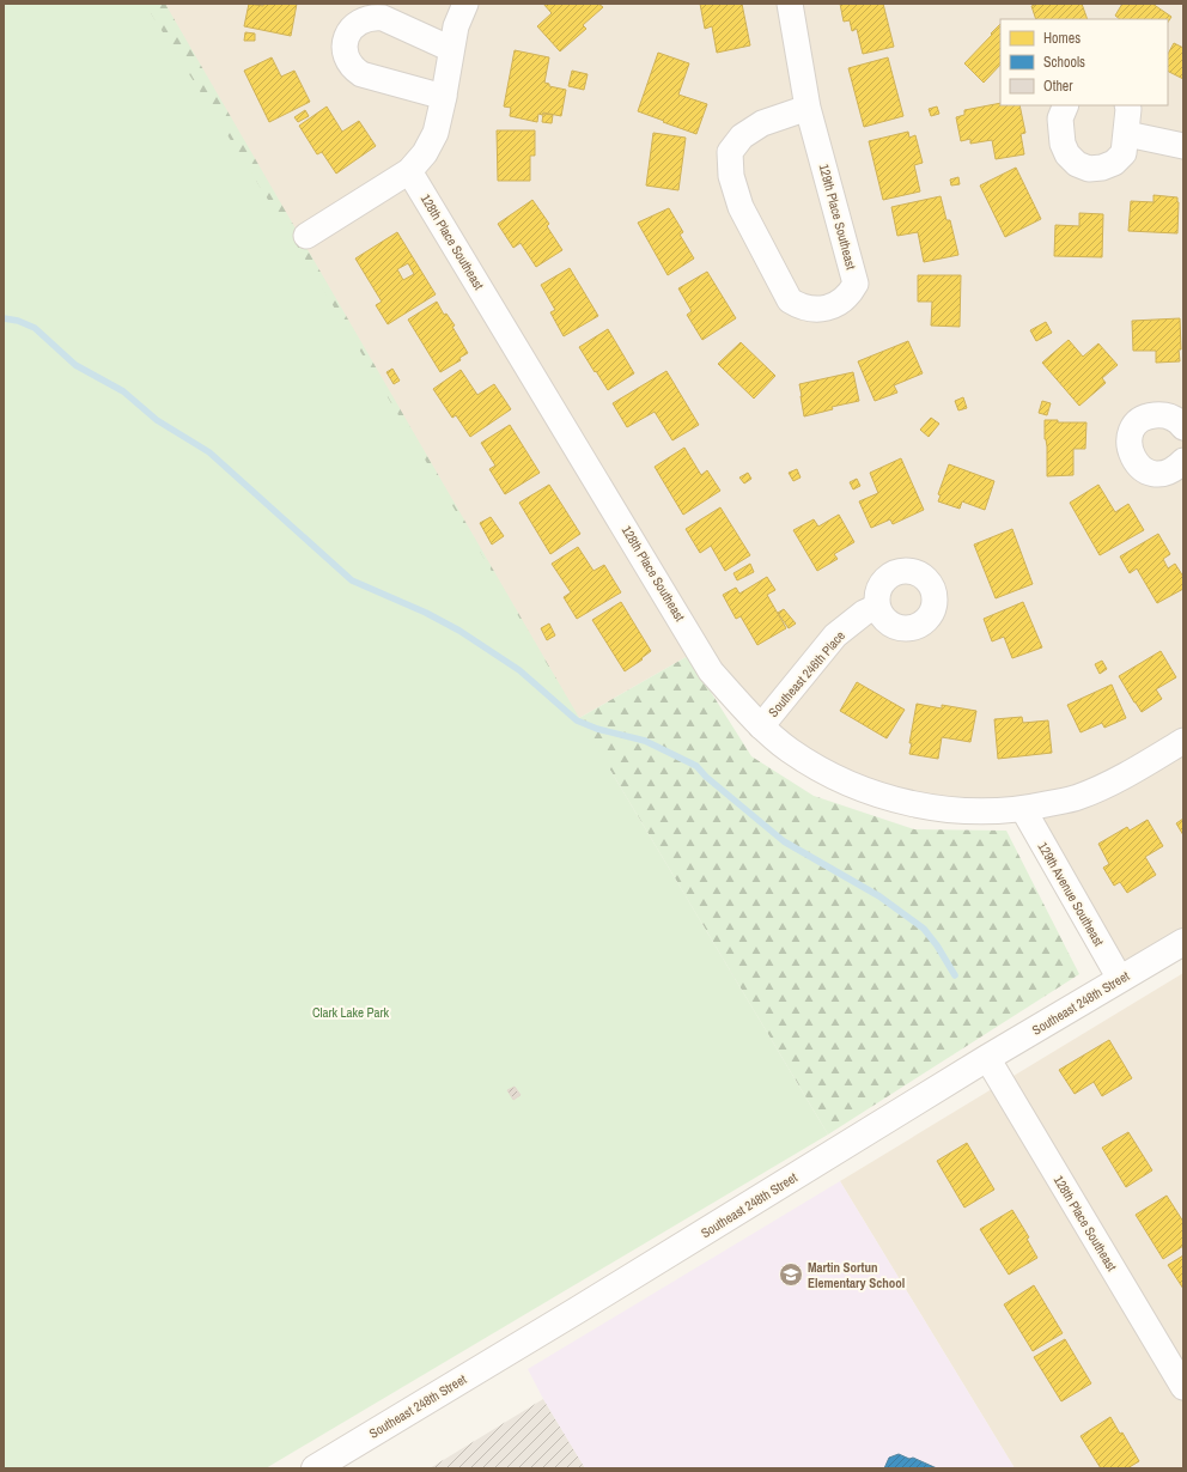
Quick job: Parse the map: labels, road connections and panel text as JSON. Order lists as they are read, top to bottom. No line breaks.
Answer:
{"streets":{"street":["129th Place Southeast","128th Place Southeast","Southeast 246th Place","129th Avenue Southeast","Southeast 248th Street"]},"crossings":[["128th Place Southeast","Southeast 246th Place"],["128th Place Southeast","129th Avenue Southeast"],["128th Place Southeast","Southeast 248th Street"],["129th Avenue Southeast","Southeast 248th Street"]],"parks":["Clark Lake Park"],"places":{"school or university":["Martin Sortun Elementary School"]},"legend":["Homes","Schools","Other"]}
